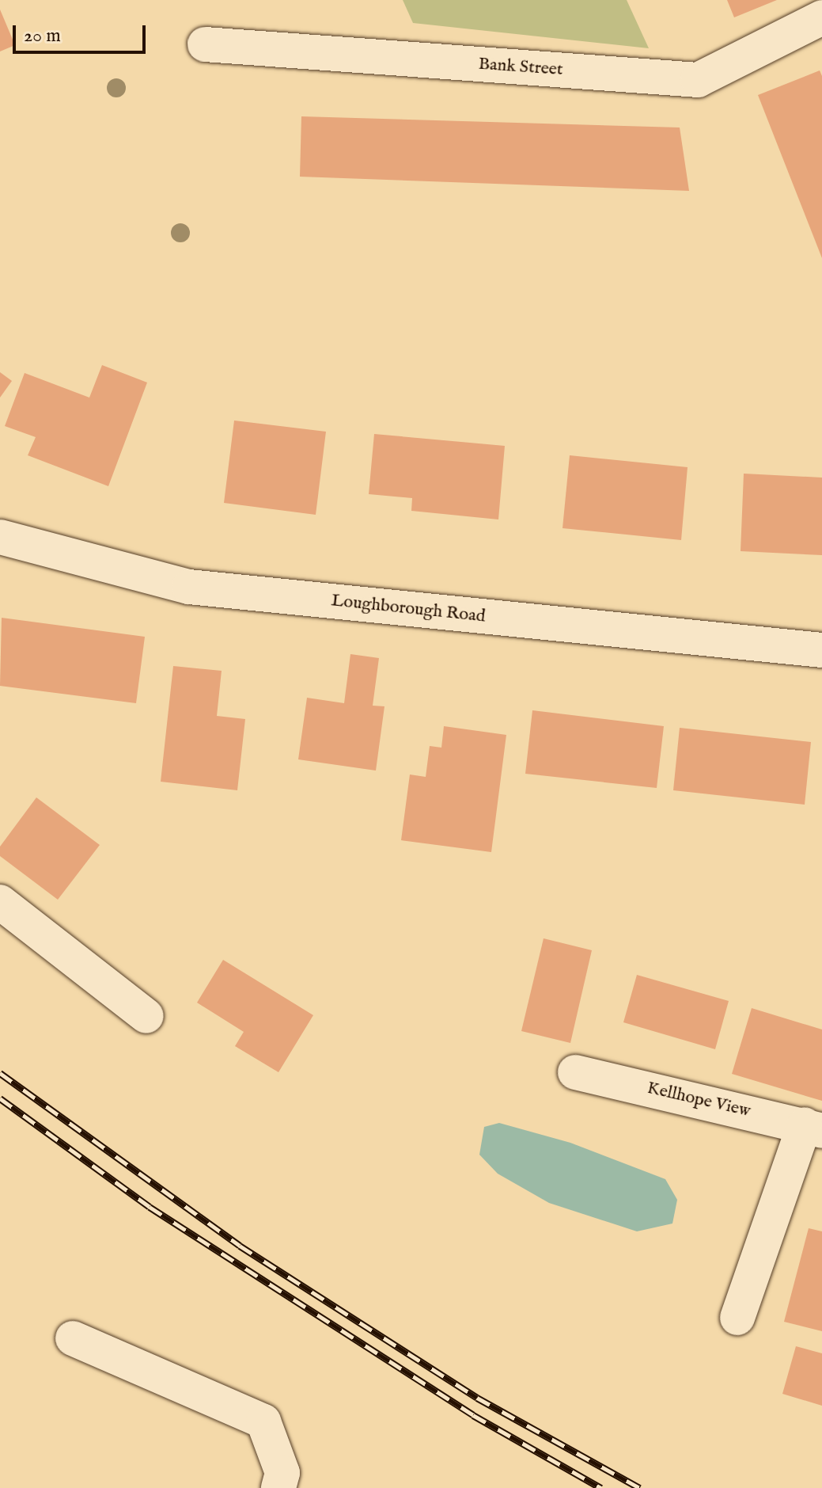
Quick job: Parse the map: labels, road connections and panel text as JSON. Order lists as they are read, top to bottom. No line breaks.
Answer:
{"streets":{"street":["Bank Street","Loughborough Road","Kellhope View"]},"scale_bar":"20 m"}
